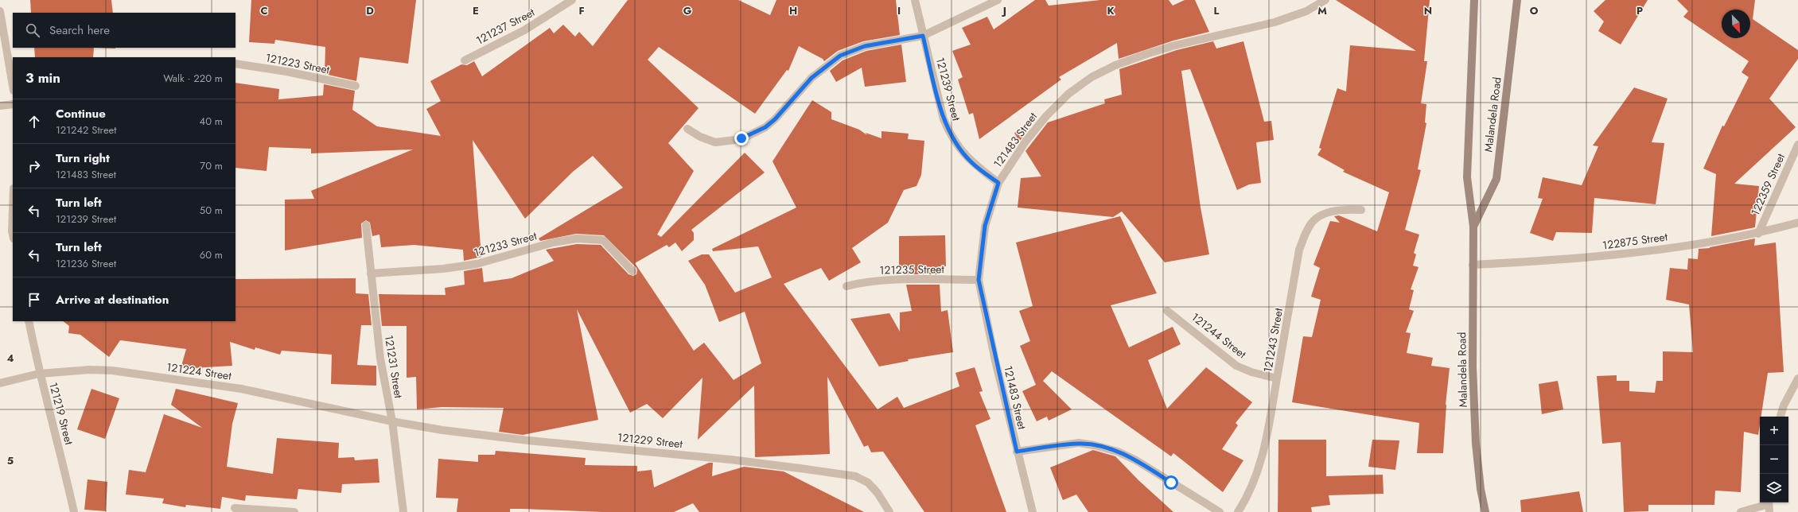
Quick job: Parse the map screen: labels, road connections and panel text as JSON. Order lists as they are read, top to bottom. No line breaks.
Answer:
{"streets":{"main road":["Malandela Road"],"street":["121237 Street","121223 Street","121239 Street","121483 Street","122359 Street","122875 Street","121233 Street","121235 Street","121244 Street","121243 Street","121231 Street","121224 Street","121219 Street","121229 Street"]},"crossings":[["121239 Street","121483 Street"],["Malandela Road","122875 Street"],["121483 Street","121235 Street"],["122359 Street","122875 Street"],["121233 Street","121231 Street"],["121244 Street","121243 Street"],["121231 Street","121224 Street"],["121231 Street","121229 Street"],["121224 Street","121219 Street"],["121224 Street","121229 Street"]],"north":"bottom right","page":{"search":"Search here","heading":["3 min","Walk · 220 m"],"list":[["Continue","121242 Street","40 m"],["Turn right","121483 Street","70 m"],["Turn left","121239 Street","50 m"],["Turn left","121236 Street","60 m"],"Arrive at destination"],"map_buttons":["+","−"]},"grid":{"columns":["C","D","E","F","G","H","I","J","K","L","M","N","O","P"],"rows":["4","5"]}}
